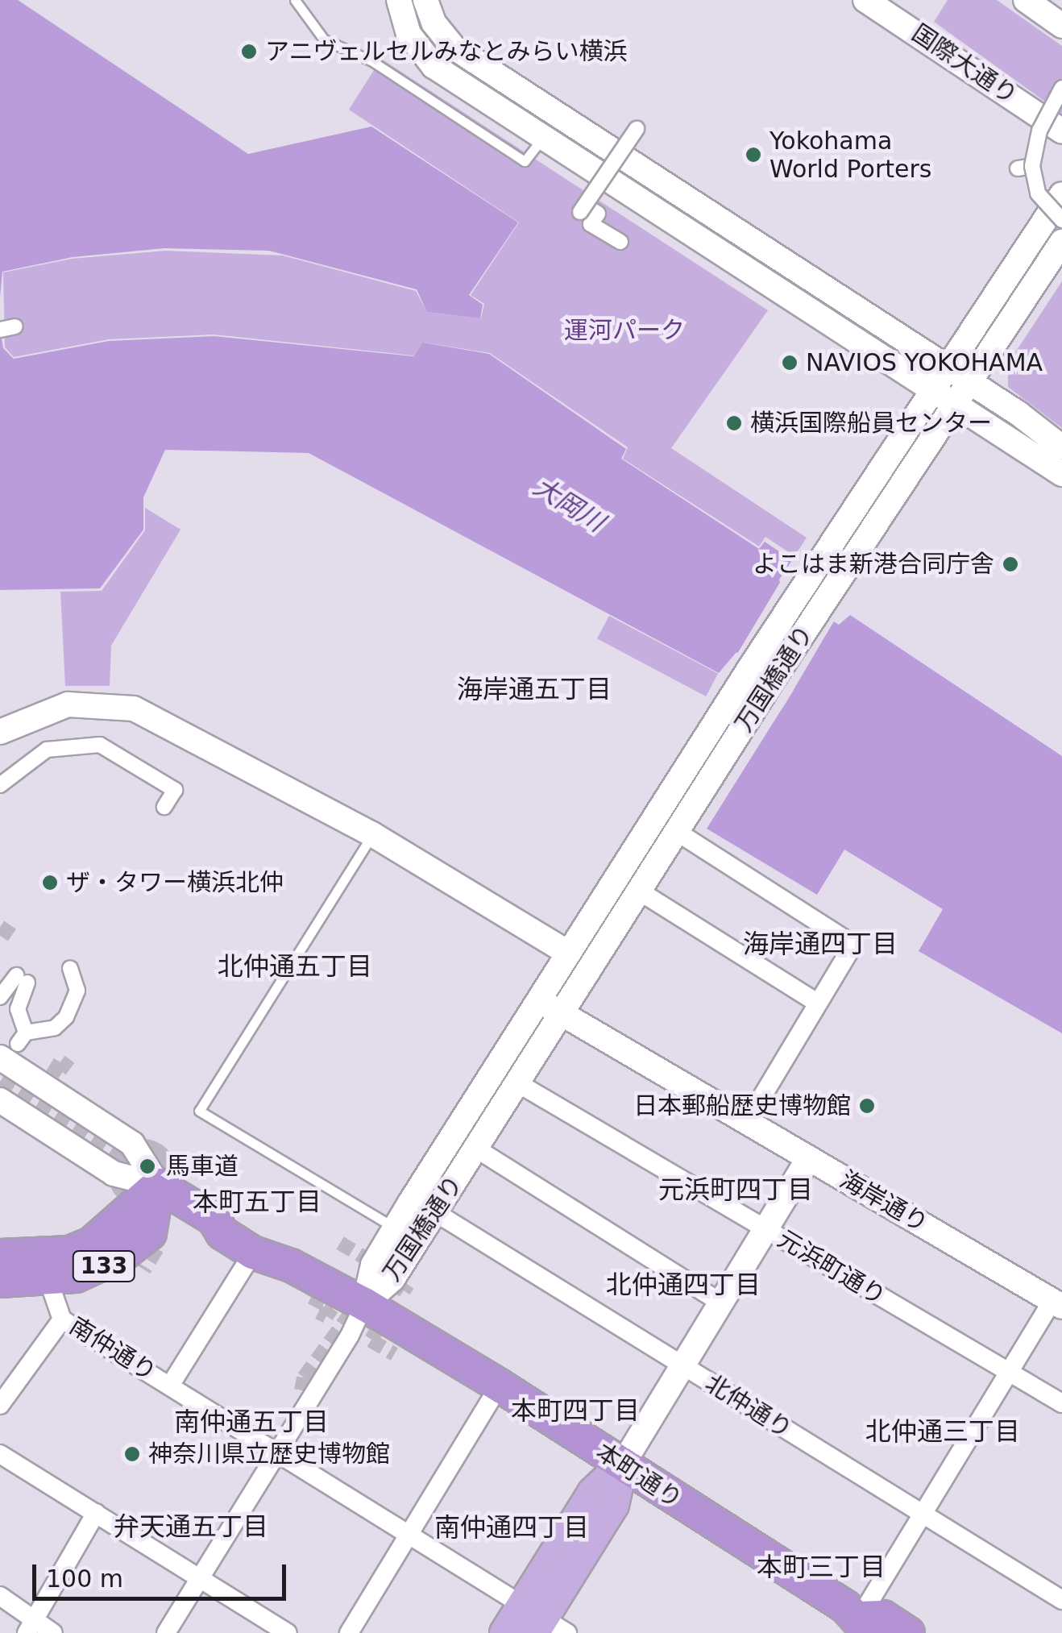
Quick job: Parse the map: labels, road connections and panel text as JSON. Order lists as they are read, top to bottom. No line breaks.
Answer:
{"streets":{"highway":["133","本町通り"],"street":["国際大通り","万国橋通り","海岸通り","元浜町通り","南仲通り","北仲通り"]},"crossings":[["万国橋通り","海岸通り"],["万国橋通り","元浜町通り"],["万国橋通り","北仲通り"],["万国橋通り","本町通り"],["133","南仲通り"],["133","本町通り"]],"districts":["海岸通五丁目","海岸通四丁目","北仲通五丁目","元浜町四丁目","本町五丁目","北仲通四丁目","本町四丁目","南仲通五丁目","北仲通三丁目","弁天通五丁目","南仲通四丁目","本町三丁目"],"water":["大岡川"],"parks":["運河パーク"],"places":["アニヴェルセルみなとみらい横浜","Yokohama World Porters","NAVIOS YOKOHAMA","横浜国際船員センター","よこはま新港合同庁舎","ザ・タワー横浜北仲","日本郵船歴史博物館","馬車道","神奈川県立歴史博物館"],"scale_bar":"100 m"}
